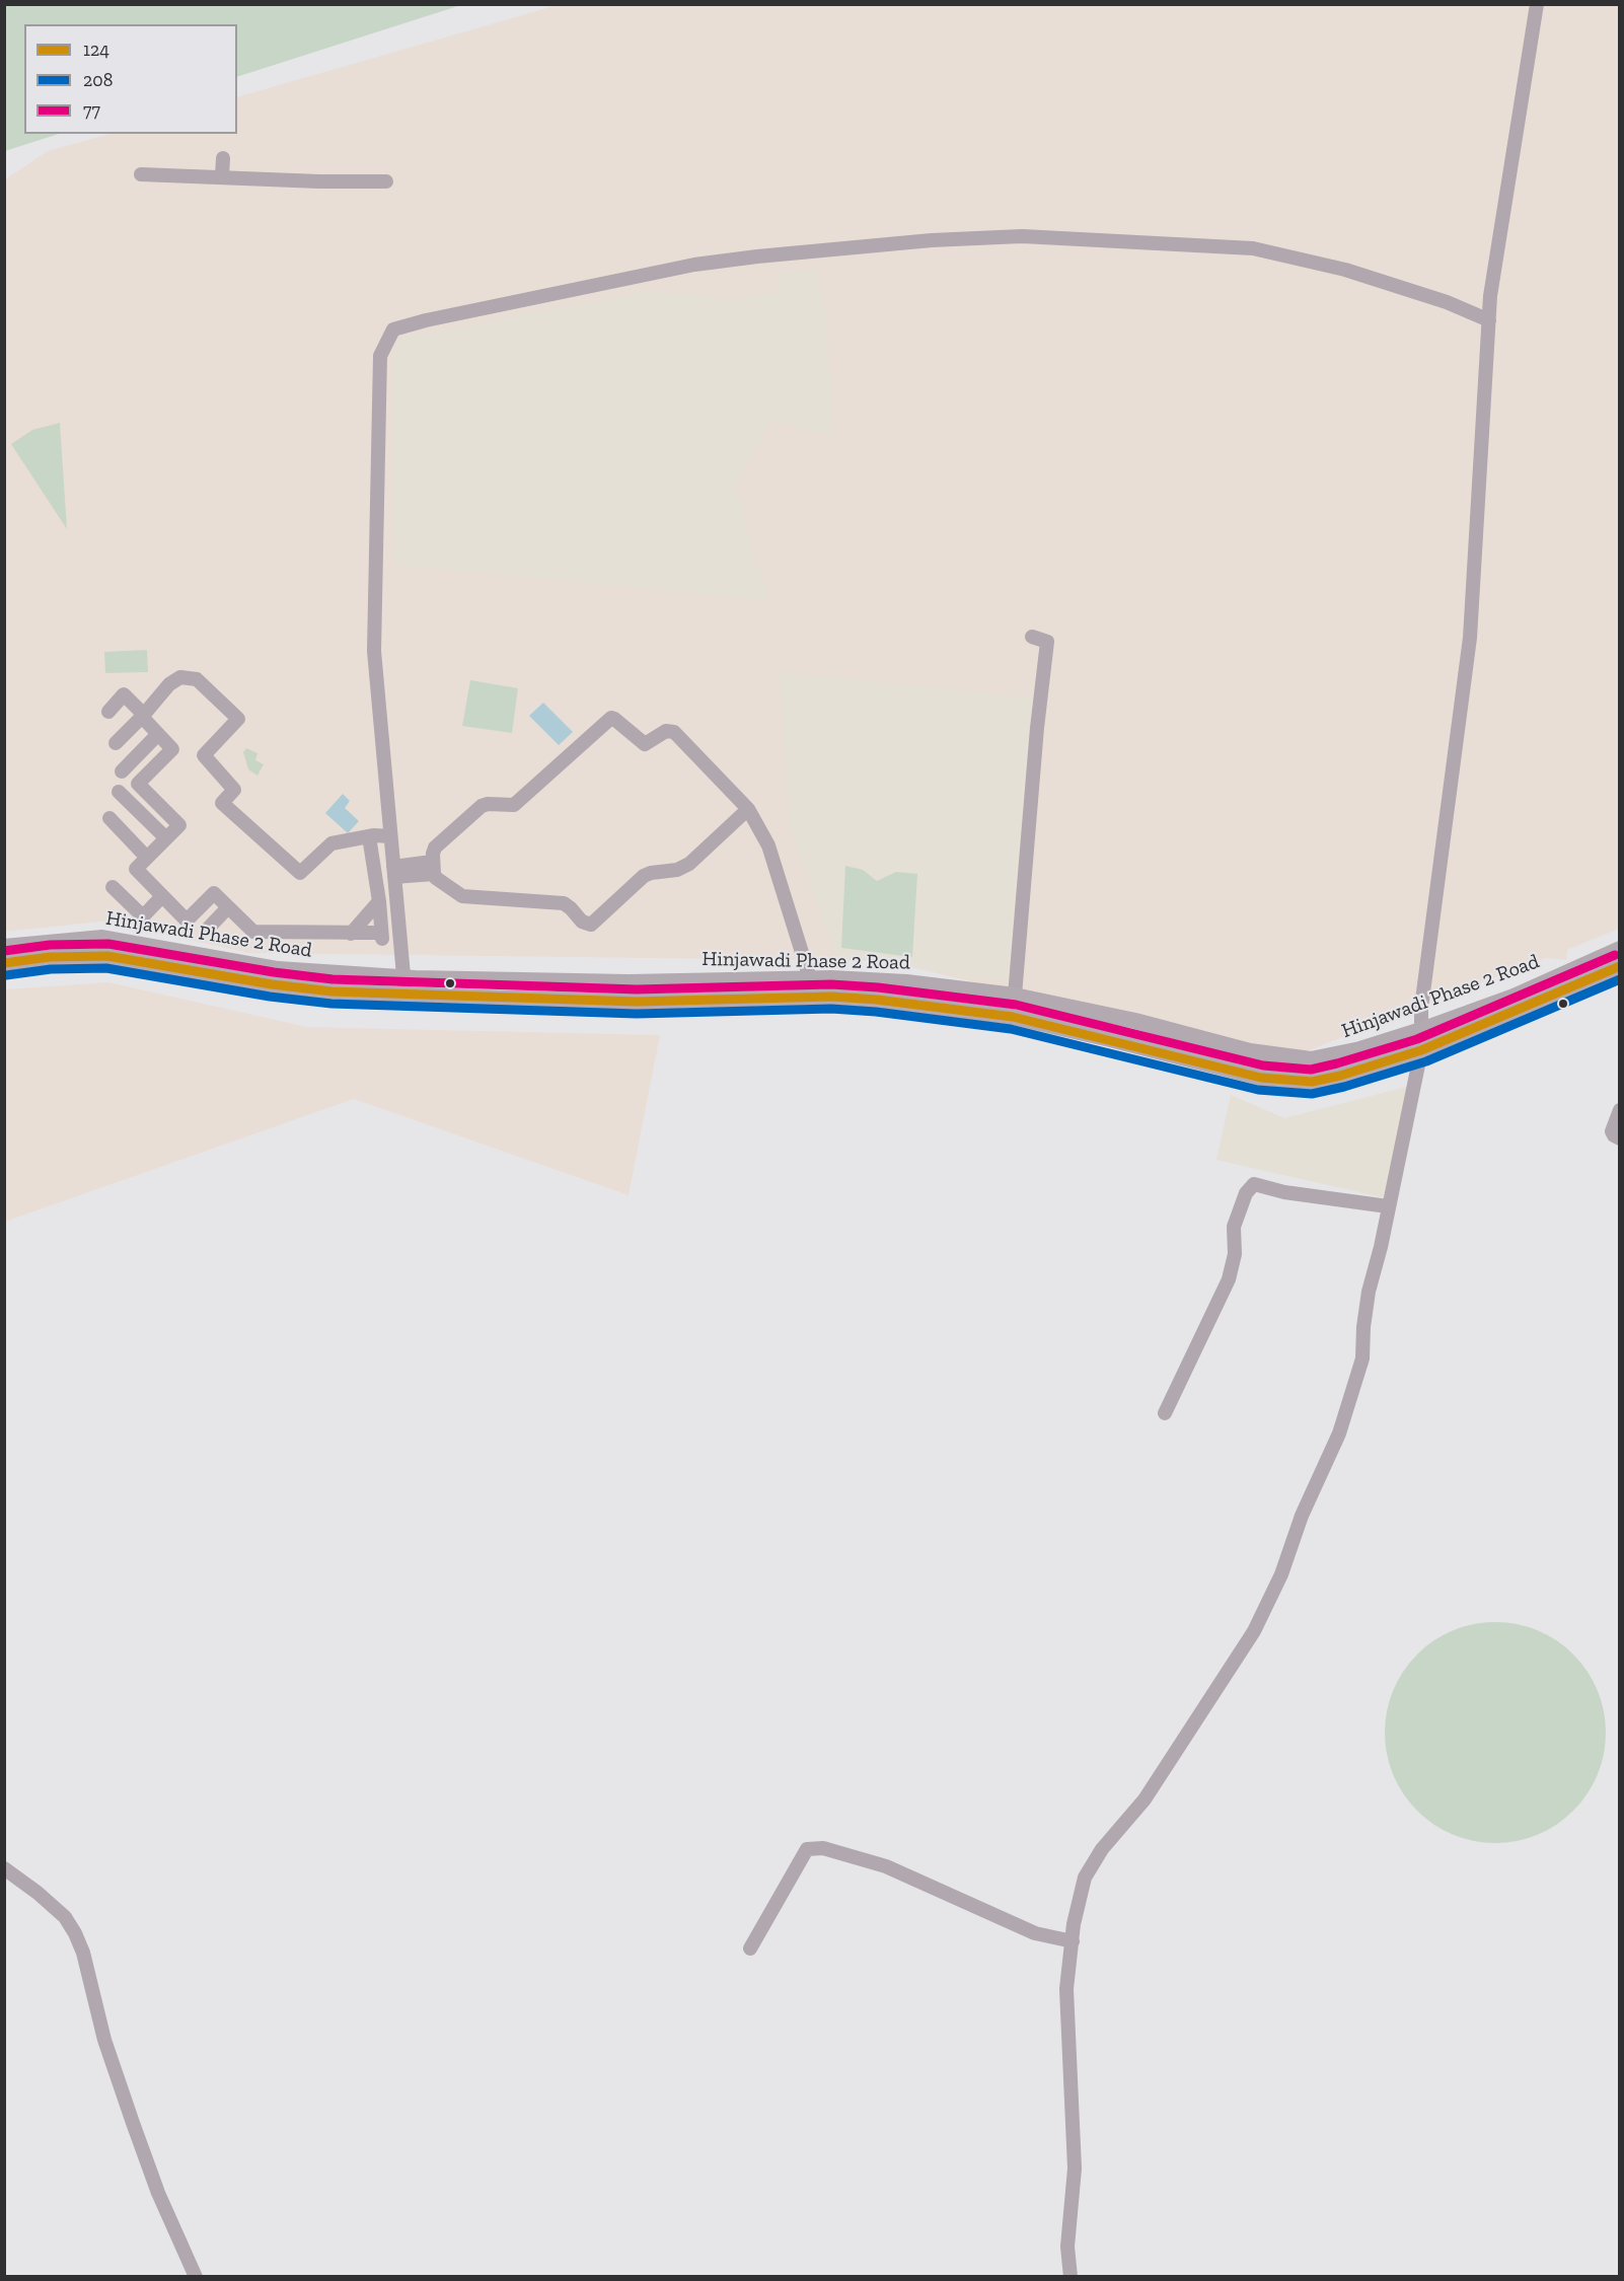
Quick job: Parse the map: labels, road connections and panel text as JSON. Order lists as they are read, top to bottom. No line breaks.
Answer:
{"streets":{"main road":["Hinjawadi Phase 2 Road"]},"lines":["transit line 77","transit line 124","transit line 208"],"legend":["124","208","77"]}
